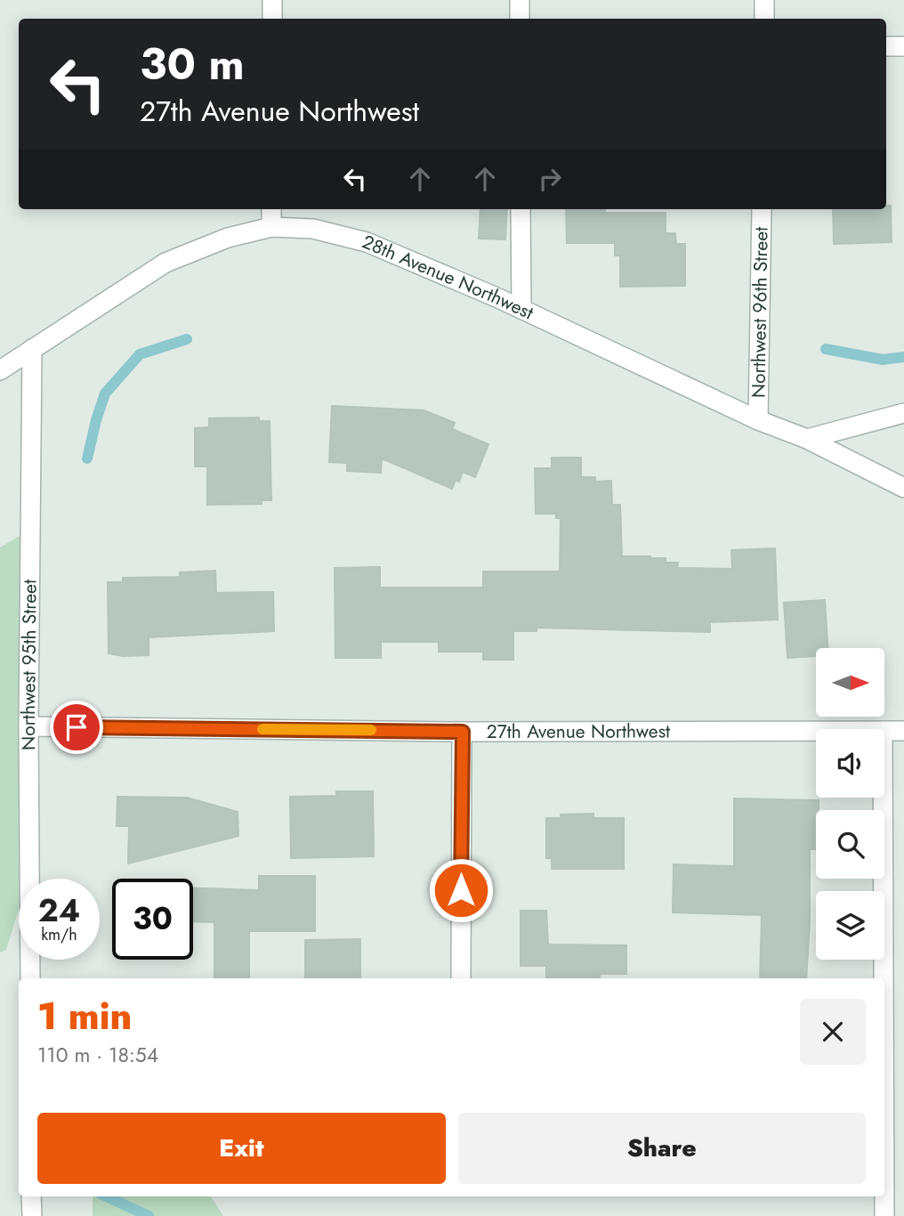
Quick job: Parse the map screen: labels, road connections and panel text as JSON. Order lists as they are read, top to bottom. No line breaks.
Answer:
{"streets":{"street":["28th Avenue Northwest","Northwest 96th Street","Northwest 95th Street","27th Avenue Northwest"]},"crossings":[["28th Avenue Northwest","Northwest 96th Street"],["28th Avenue Northwest","Northwest 95th Street"],["Northwest 95th Street","27th Avenue Northwest"]],"north":"right","page":{"turn":["30 m","27th Avenue Northwest"],"speed":"24 km/h","limit":"30","heading":["1 min","110 m · 18:54"],"buttons":["Exit","Share"]}}
